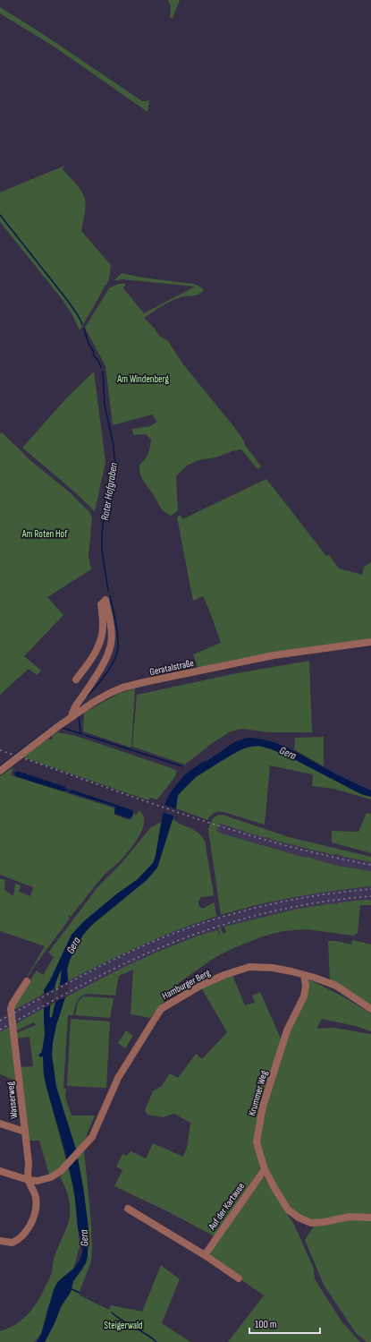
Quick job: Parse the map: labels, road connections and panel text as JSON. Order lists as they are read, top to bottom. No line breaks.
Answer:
{"streets":{"street":["Geratalstraße","Hamburger Berg","Krummer Weg","Wasserweg","Auf der Kartause"]},"crossings":[["Hamburger Berg","Krummer Weg"],["Hamburger Berg","Wasserweg"],["Krummer Weg","Auf der Kartause"]],"water":["Roter Hofgraben","Gera"],"parks":["Am Windenberg","Am Roten Hof","Steigerwald"],"scale_bar":"100 m"}
